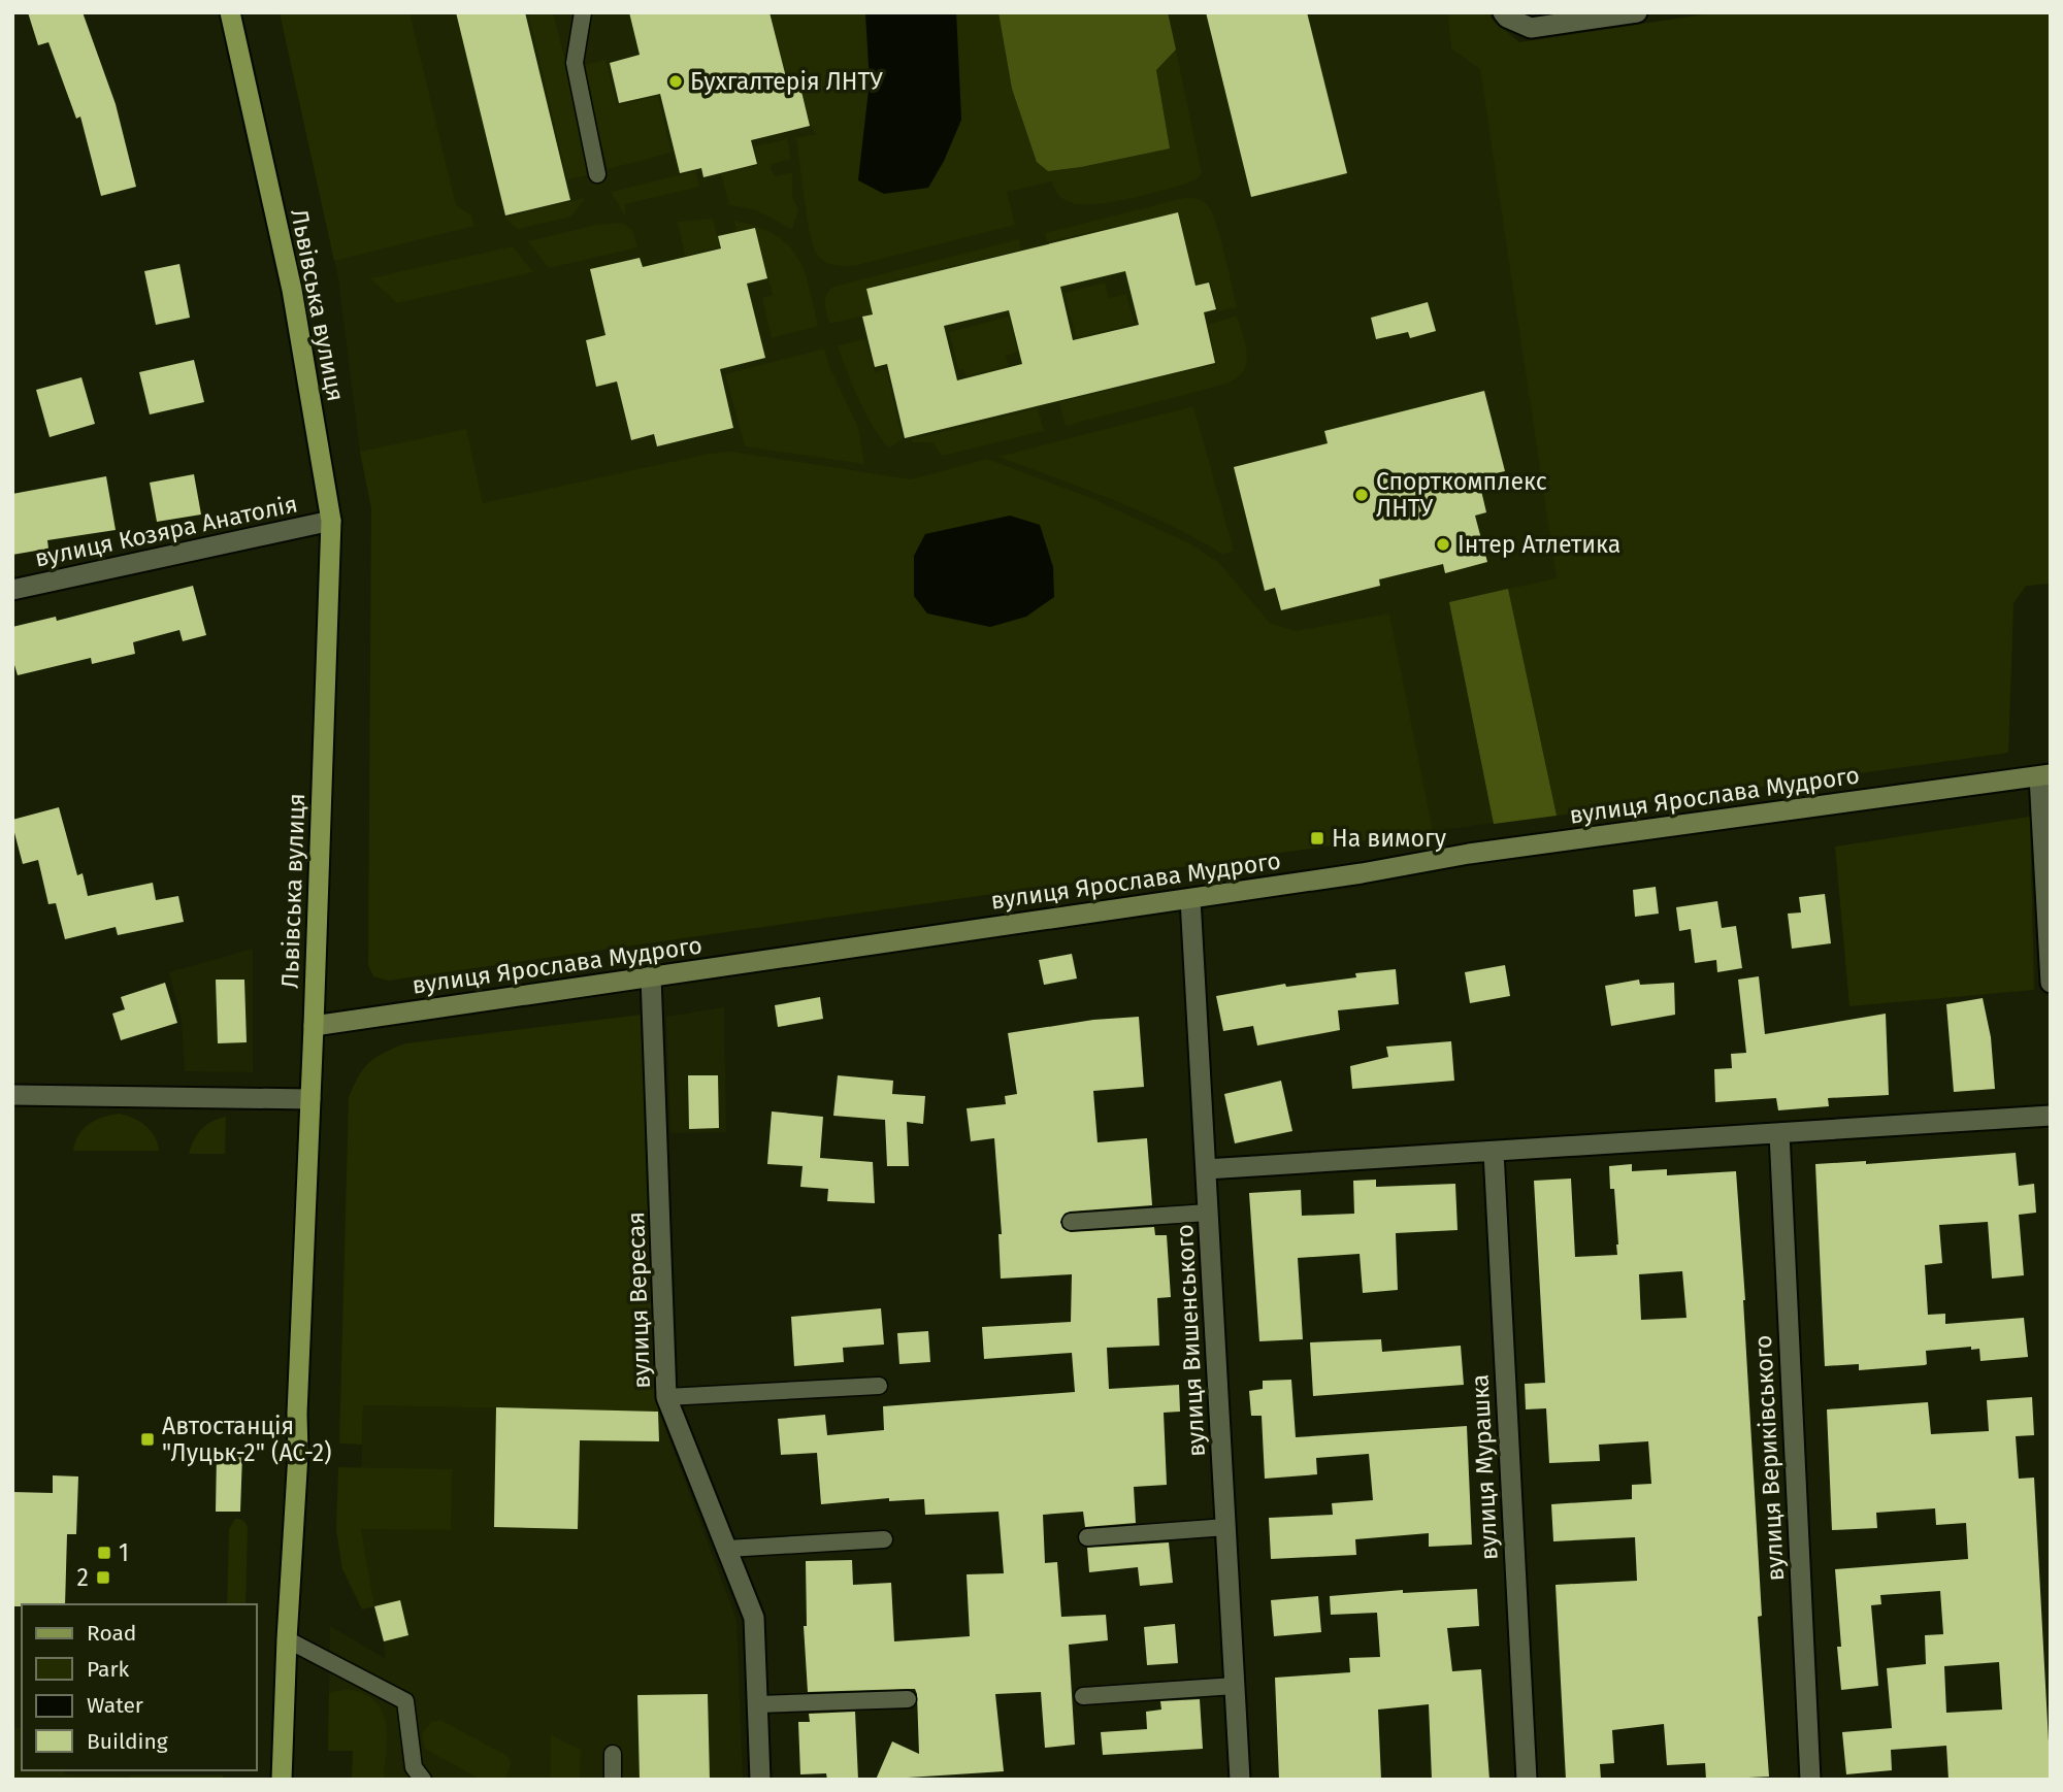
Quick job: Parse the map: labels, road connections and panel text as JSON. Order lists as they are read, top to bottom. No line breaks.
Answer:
{"streets":{"main road":["Львівська вулиця","вулиця Ярослава Мудрого"],"street":["вулиця Козяра Анатолія","вулиця Вересая","вулиця Вишенського","вулиця Вериківського","вулиця Мурашка"]},"crossings":[["Львівська вулиця","вулиця Козяра Анатолія"],["Львівська вулиця","вулиця Ярослава Мудрого"],["вулиця Ярослава Мудрого","вулиця Вересая"],["вулиця Ярослава Мудрого","вулиця Вишенського"]],"places":{"other":["Бухгалтерія ЛНТУ","Спорткомплекс ЛНТУ","Інтер Атлетика"],"transit":["На вимогу","Автостанція \"Луцьк-2\" (АС-2)","1","2"]},"legend":["Road","Park","Water","Building"]}
